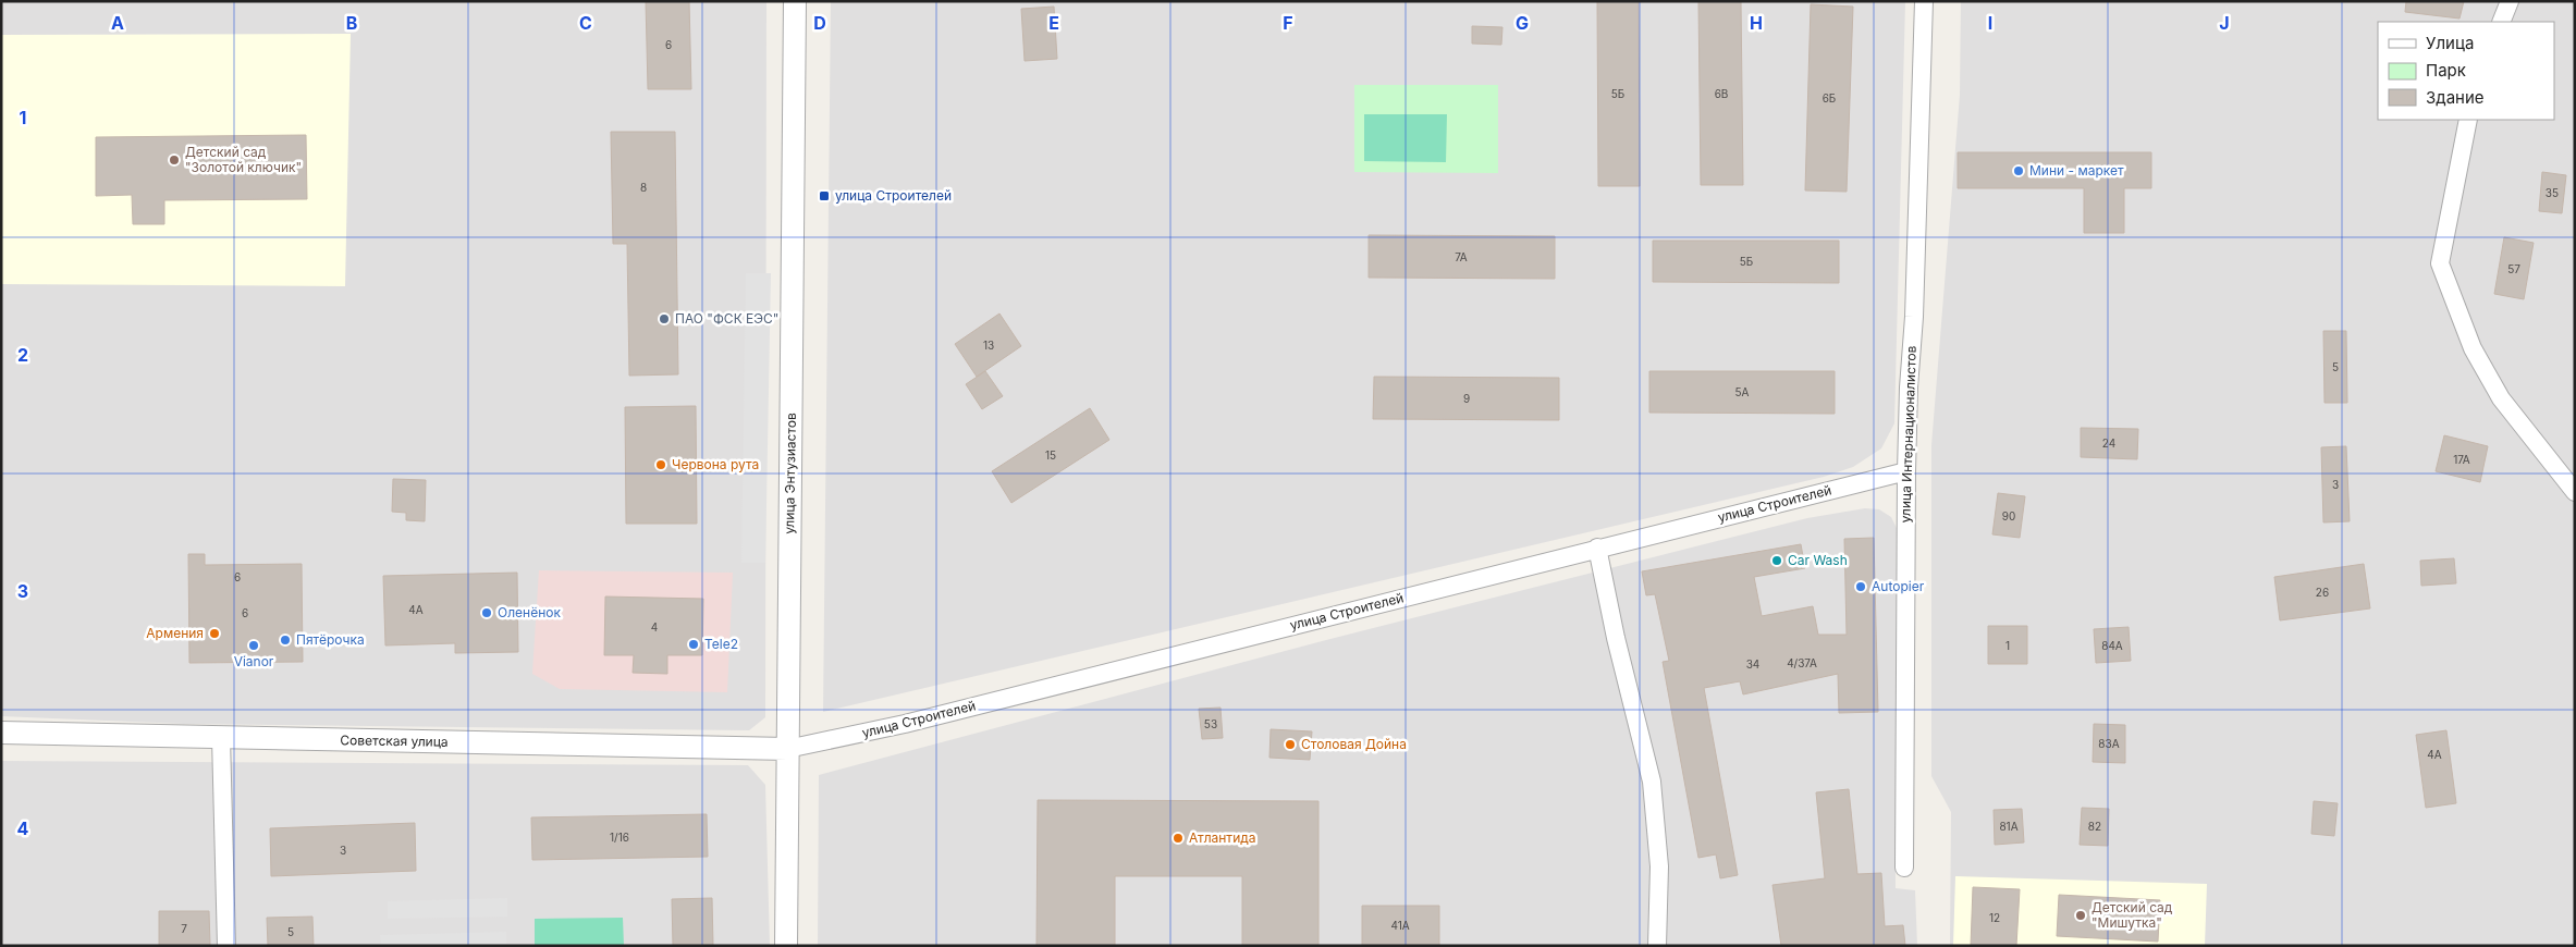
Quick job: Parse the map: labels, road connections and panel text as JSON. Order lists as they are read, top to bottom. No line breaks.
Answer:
{"streets":{"street":["улица Интернационалистов","улица Энтузиастов","улица Строителей","Советская улица"]},"crossings":[["улица Интернационалистов","улица Строителей"],["улица Энтузиастов","улица Строителей"],["улица Энтузиастов","Советская улица"],["улица Строителей","Советская улица"]],"places":{"other":["Детский сад \"Золотой ключик\"","Мини - маркет","ПАО \"ФСК ЕЭС\"","Червона рута","Car Wash","Autopier","Оленёнок","Армения","Пятёрочка","Tele2","Vianor","Столовая Дойна","Атлантида","Детский сад \"Мишутка\""],"transit":["улица Строителей"]},"house_numbers":["6","5Б","6В","6Б","8","35","7А","5Б","57","13","5","5А","9","24","15","17А","3","90","6","26","4А","6","4","1","84А","4/37А","34","53","83А","4А","81А","82","1/16","3","12","41А","7","5"],"legend":["Улица","Парк","Здание"],"grid":{"columns":["A","B","C","D","E","F","G","H","I","J"],"rows":["1","2","3","4"]}}
